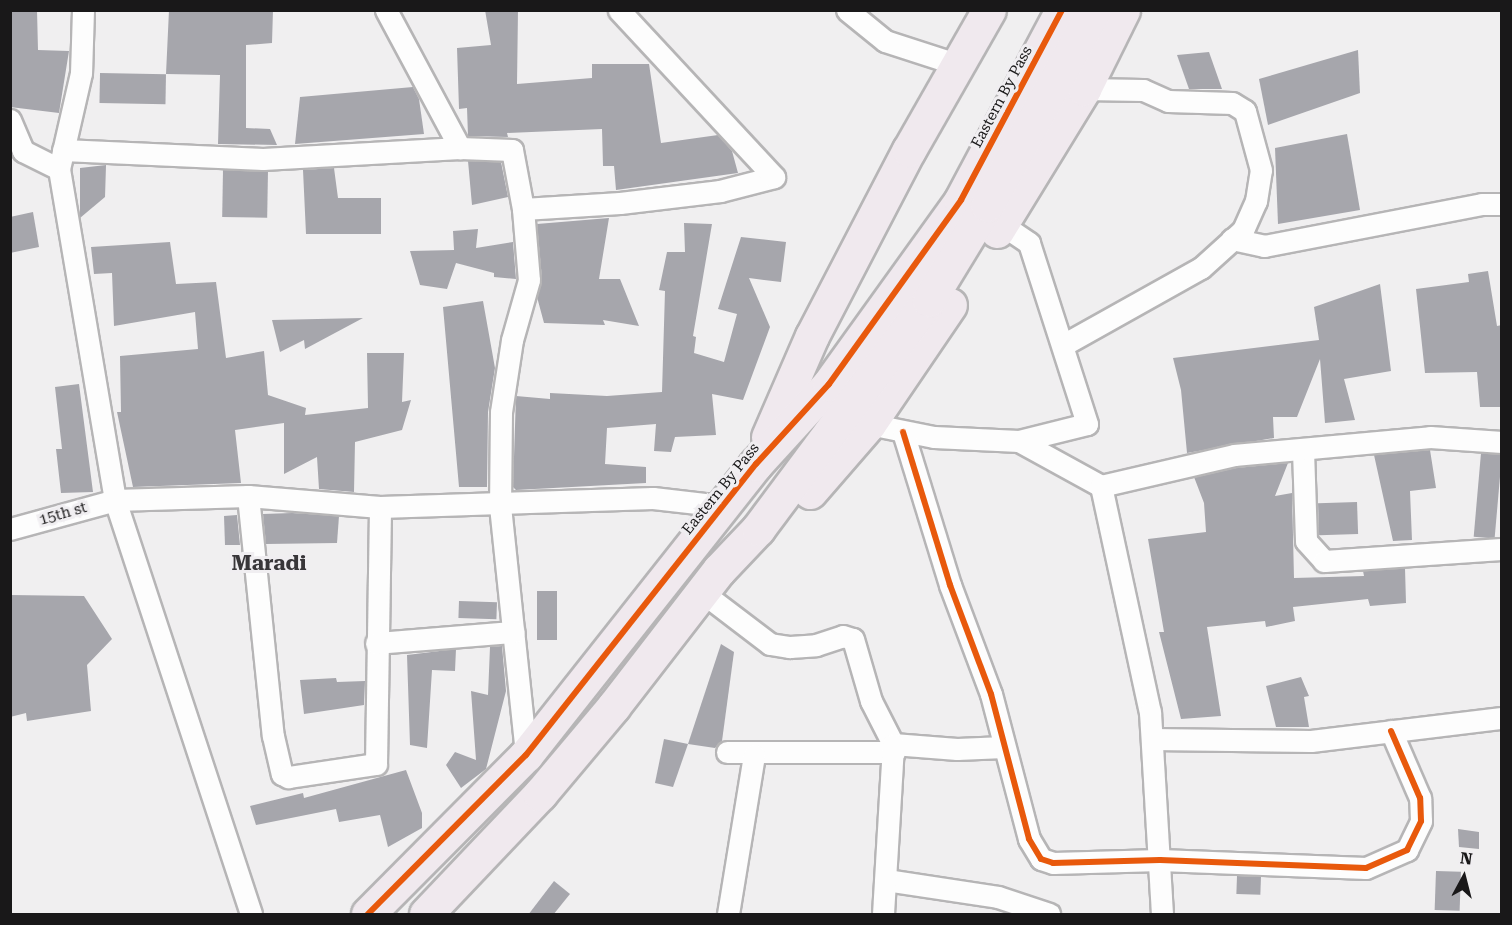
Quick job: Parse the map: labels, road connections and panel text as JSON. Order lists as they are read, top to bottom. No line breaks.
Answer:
{"streets":{"main road":["Eastern By Pass"],"street":["15th st"]},"crossings":[["Eastern By Pass","15th st"]],"districts":["Maradi"],"north":"top"}
